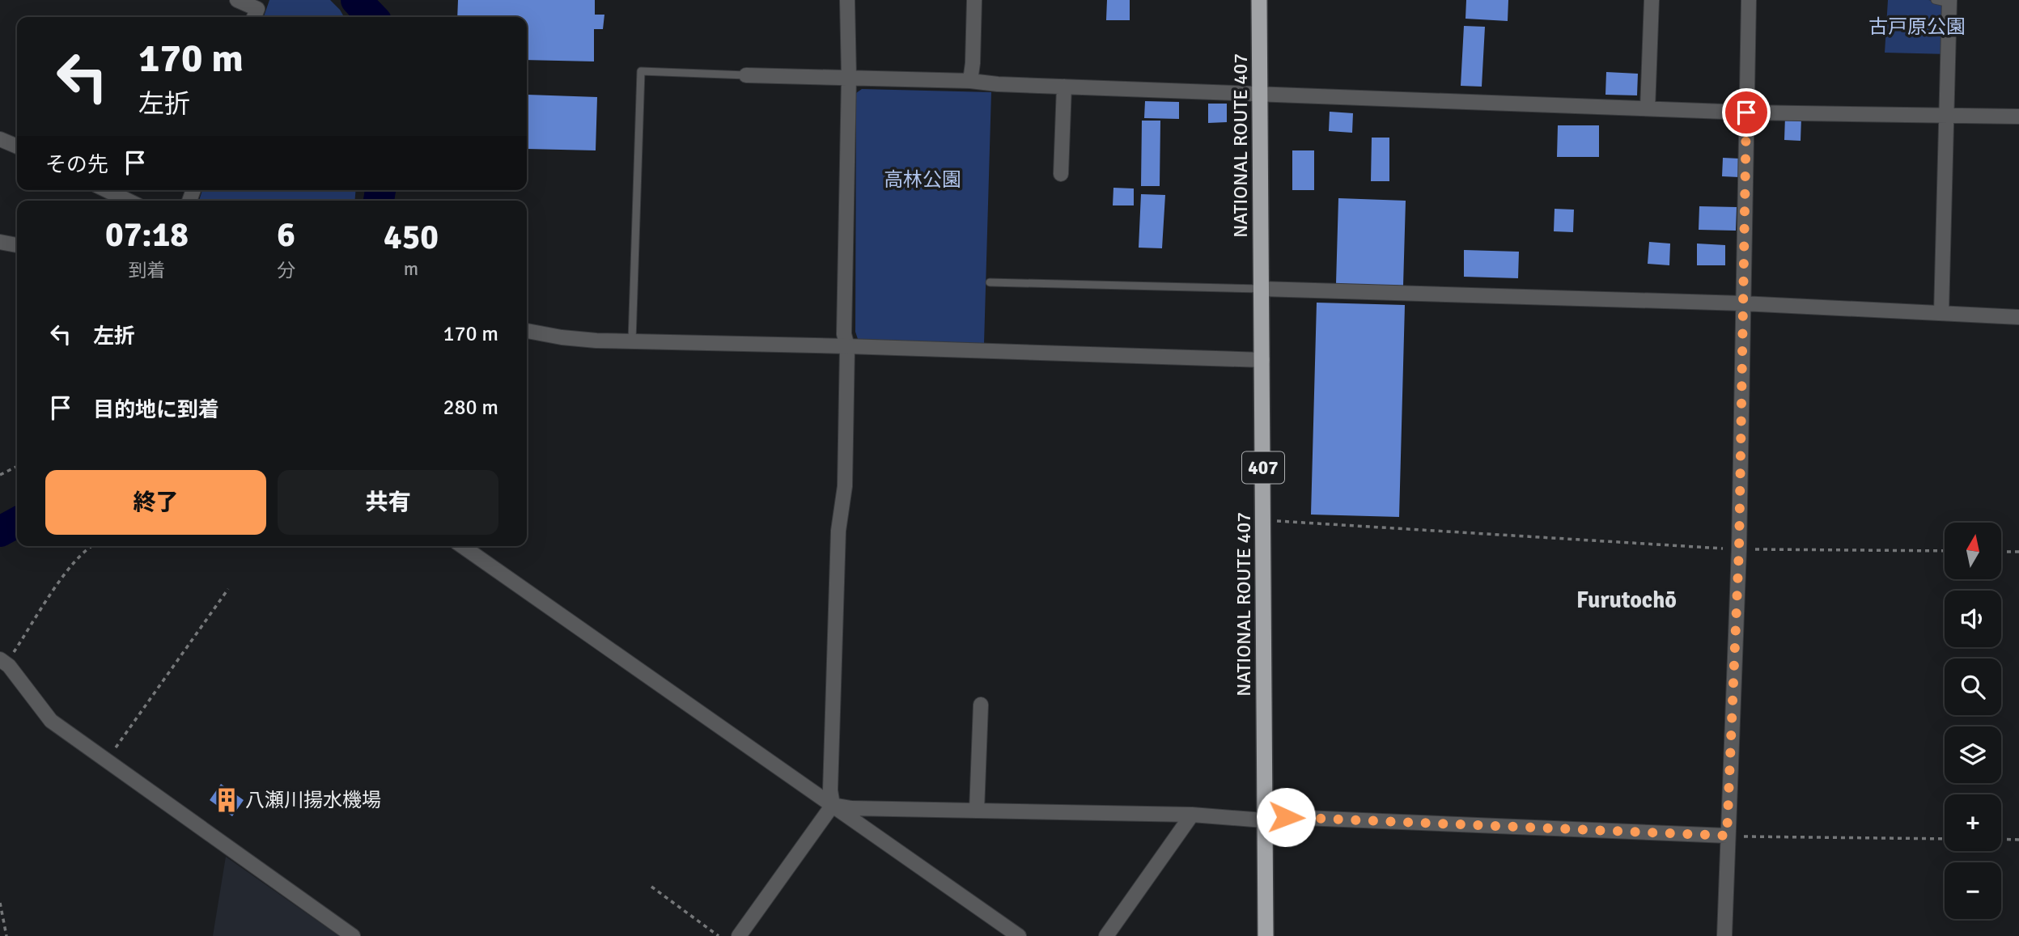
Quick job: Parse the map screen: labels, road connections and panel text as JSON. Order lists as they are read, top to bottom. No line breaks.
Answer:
{"streets":{"highway":["NATIONAL ROUTE 407","407"]},"districts":["Furutochō"],"parks":["古戸原公園","高林公園"],"places":{"building":["八瀬川揚水機場"]},"north":"top","page":{"turn":["170 m","左折"],"then":"その先","eta":["07:18","到着","6","分","450","m"],"list":[{"name":"左折","value":"170 m"},{"name":"目的地に到着","value":"280 m"}],"buttons":["終了","共有"],"map_buttons":["+","−"]}}
